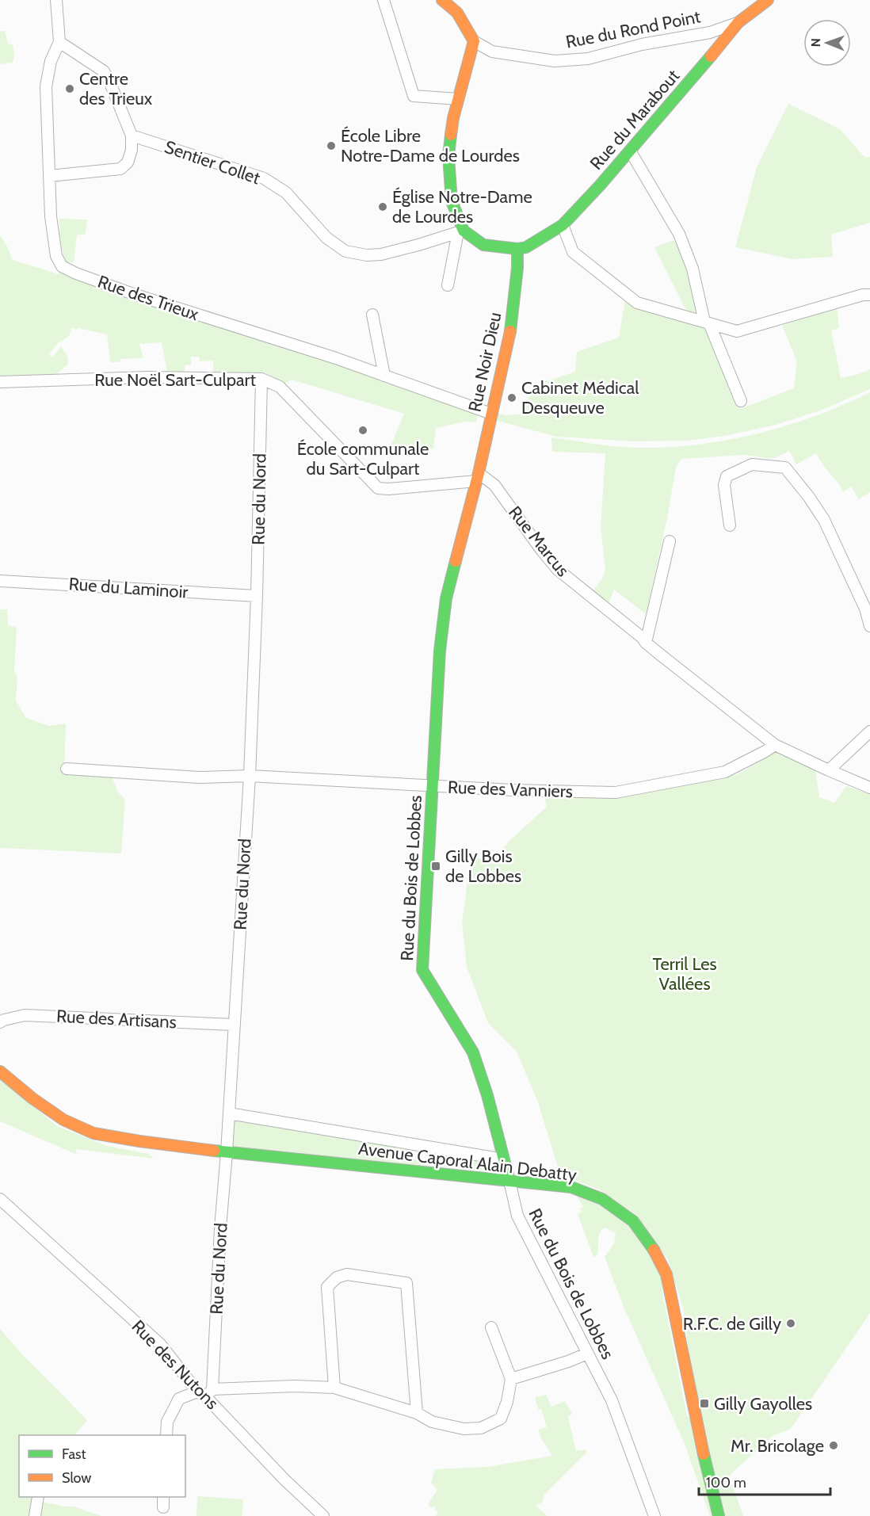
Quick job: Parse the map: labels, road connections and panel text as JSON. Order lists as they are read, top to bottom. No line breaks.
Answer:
{"streets":{"street":["Rue du Rond Point","Rue du Marabout","Sentier Collet","Rue des Trieux","Rue Noir Dieu","Rue Noël Sart-Culpart","Rue du Nord","Rue Marcus","Rue du Laminoir","Rue des Vanniers","Rue du Bois de Lobbes","Rue des Artisans","Avenue Caporal Alain Debatty","Rue des Nutons"]},"crossings":[["Rue du Rond Point","Rue du Marabout"],["Rue du Marabout","Rue Noir Dieu"],["Rue des Trieux","Rue Noir Dieu"],["Rue Noir Dieu","Rue Noël Sart-Culpart"],["Rue Noir Dieu","Rue Marcus"],["Rue Noir Dieu","Rue du Bois de Lobbes"],["Rue Noël Sart-Culpart","Rue du Nord"],["Rue Noël Sart-Culpart","Rue Marcus"],["Rue Noël Sart-Culpart","Rue du Bois de Lobbes"],["Rue du Nord","Rue du Laminoir"],["Rue du Nord","Rue des Vanniers"],["Rue du Nord","Rue des Artisans"],["Rue du Nord","Avenue Caporal Alain Debatty"],["Rue du Nord","Rue des Nutons"],["Rue Marcus","Rue des Vanniers"],["Rue Marcus","Rue du Bois de Lobbes"],["Rue des Vanniers","Rue du Bois de Lobbes"],["Rue du Bois de Lobbes","Avenue Caporal Alain Debatty"]],"parks":["Terril Les Vallées"],"places":{"other":["Centre des Trieux","École Libre Notre-Dame de Lourdes","Église Notre-Dame de Lourdes","Cabinet Médical Desqueuve","École communale du Sart-Culpart","R.F.C. de Gilly","Mr. Bricolage"],"transit":["Gilly Bois de Lobbes","Gilly Gayolles"]},"legend":["Fast","Slow"],"scale_bar":"100 m","north":"left"}
